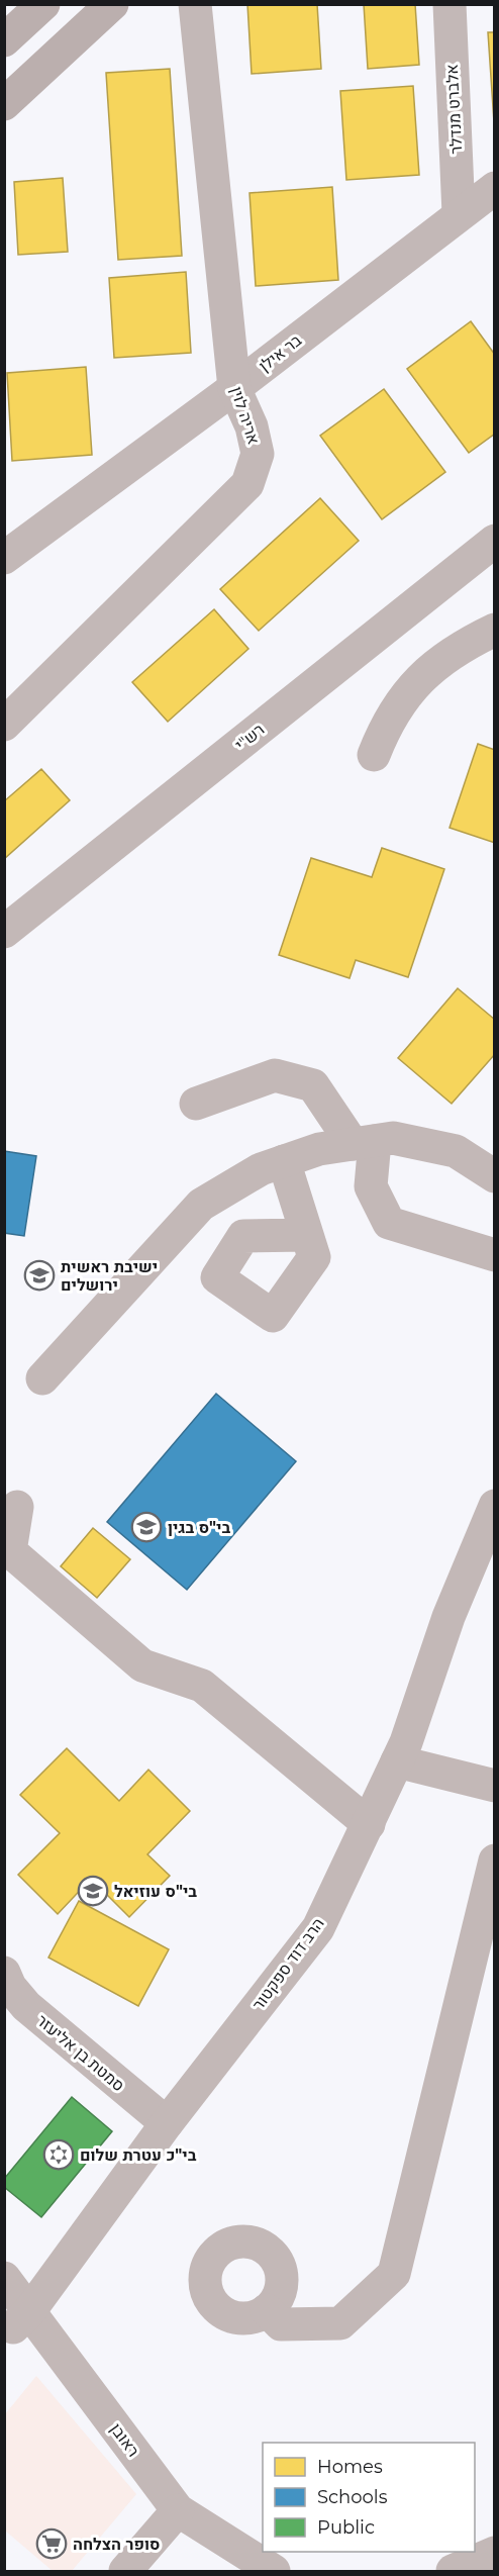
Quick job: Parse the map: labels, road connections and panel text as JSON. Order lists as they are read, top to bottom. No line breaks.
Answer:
{"streets":{"street":["אלברט מנדלר","בר אילן","אריה לוין","רש\"י","הרב דוד ספקטור","סמטת בן אליעזר","ראובן"]},"crossings":[["אלברט מנדלר","בר אילן"],["בר אילן","אריה לוין"],["הרב דוד ספקטור","סמטת בן אליעזר"],["הרב דוד ספקטור","ראובן"]],"places":{"school or university":["ישיבת ראשית ירושלים","בי\"ס בגין","בי\"ס עוזיאל"],"synagogue":["בי\"כ עטרת שלום"],"supermarket":["סופר הצלחה"]},"legend":["Homes","Schools","Public"]}
